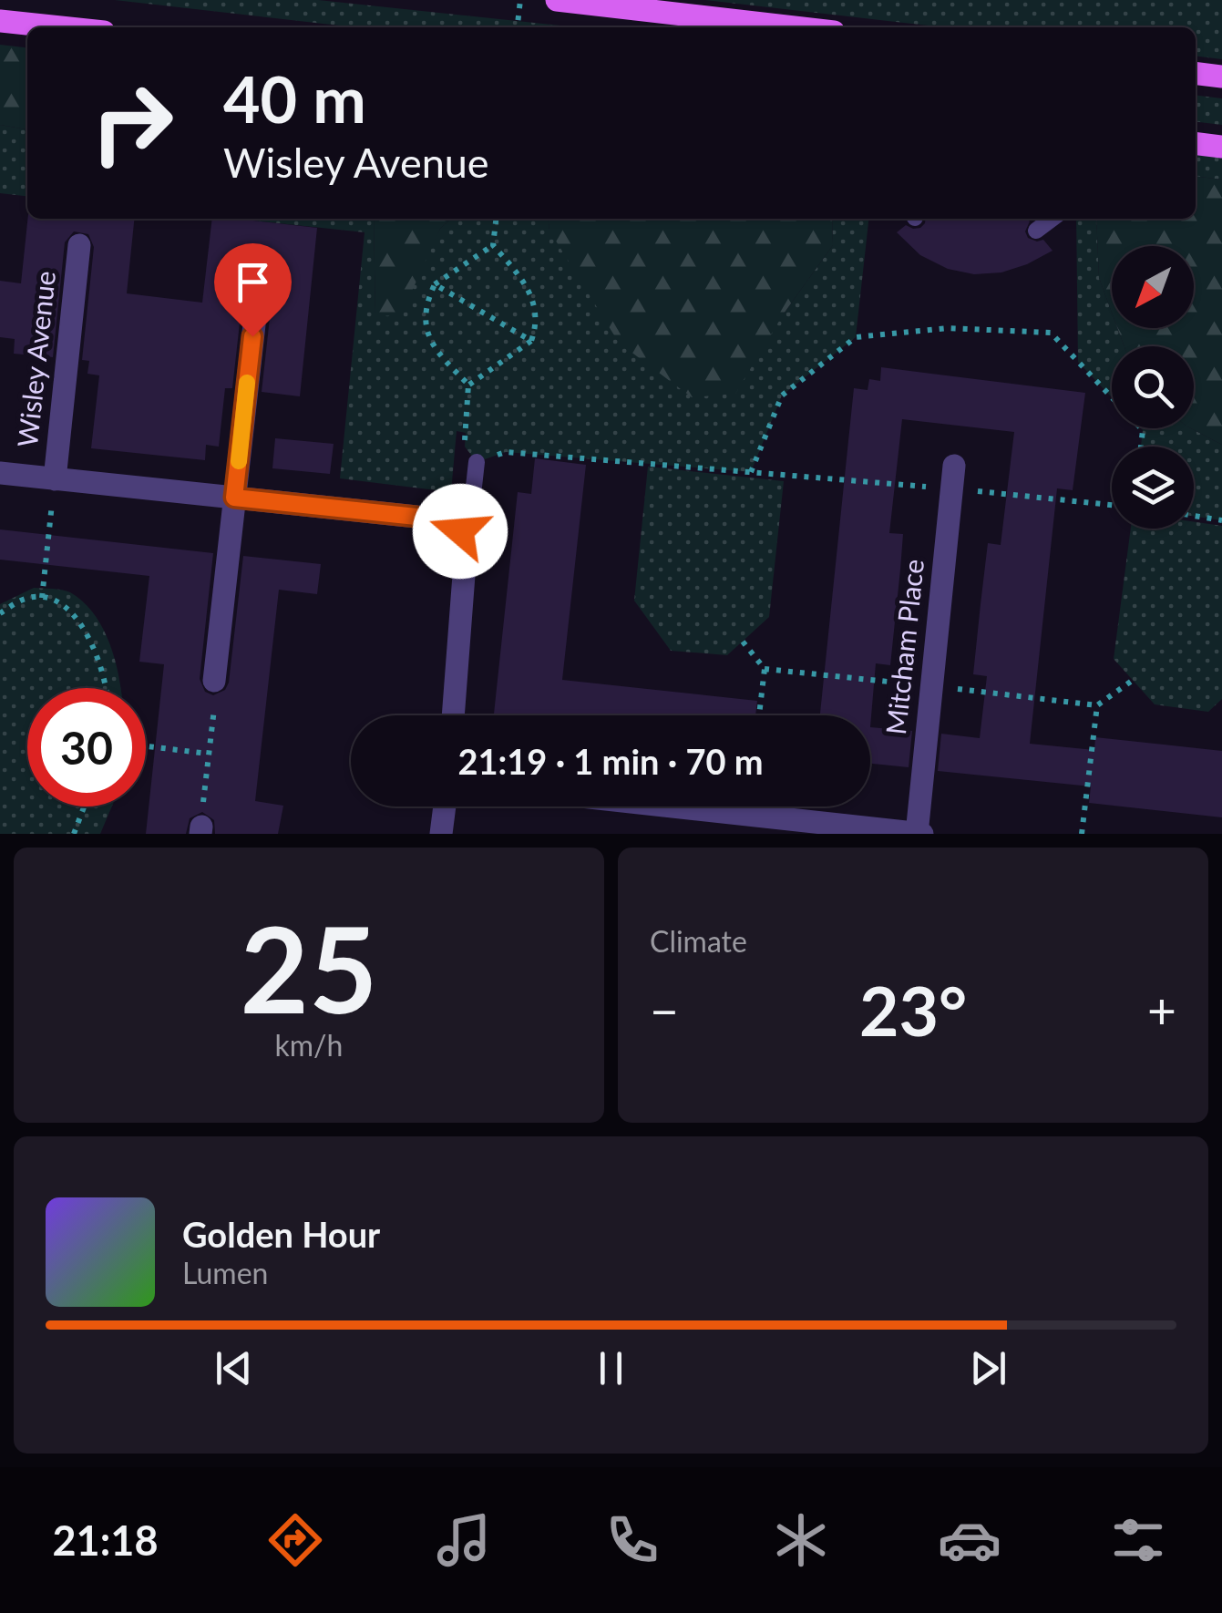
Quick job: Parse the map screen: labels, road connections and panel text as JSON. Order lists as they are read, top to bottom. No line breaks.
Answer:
{"streets":{"street":["Wisley Avenue","Mitcham Place"]},"north":"bottom left","page":{"turn":["40 m","Wisley Avenue"],"limit":"30","trip":"21:19 · 1 min · 70 m","tile":[["25","km/h"],"Climate"],"heat":["−","23°","+"],"song":["Golden Hour","Lumen"],"tabs":"21:18"}}
